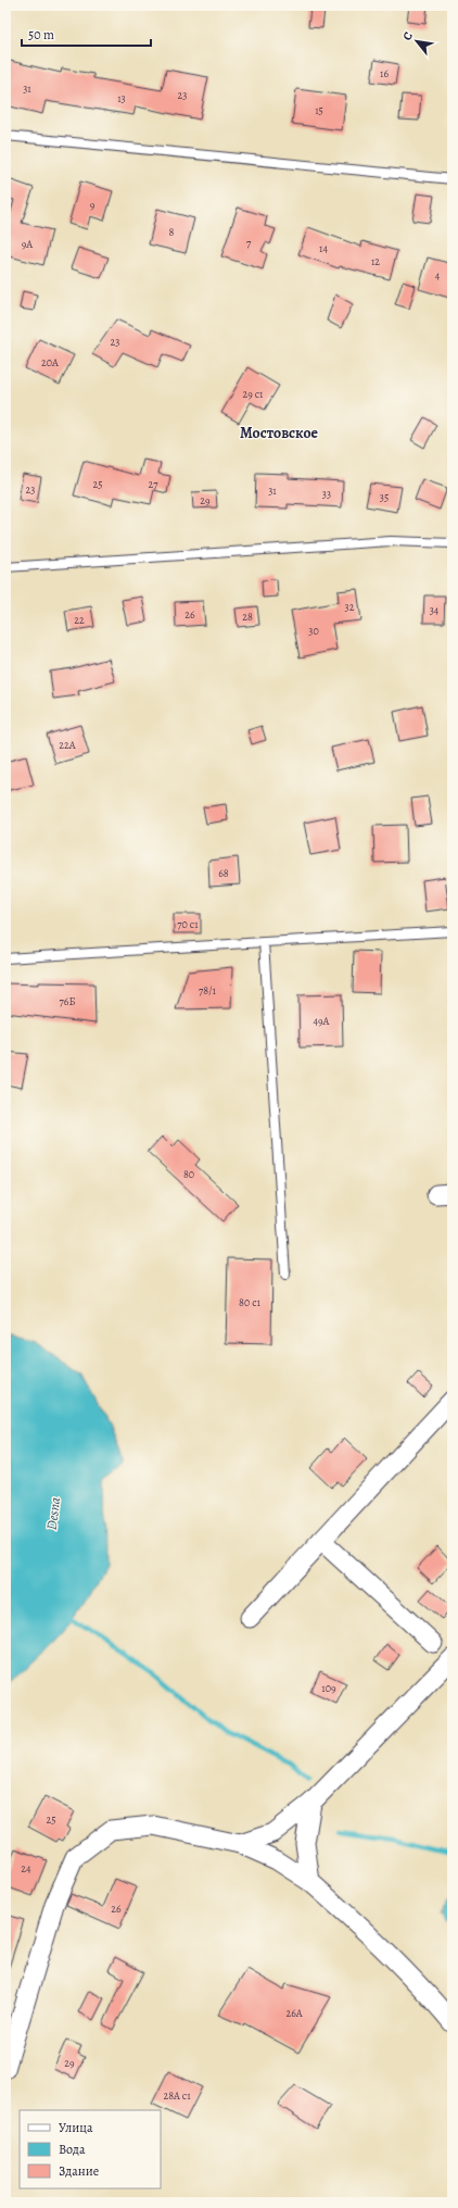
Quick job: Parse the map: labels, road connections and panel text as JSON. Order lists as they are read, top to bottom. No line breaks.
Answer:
{"districts":["Мостовское"],"water":["Desna"],"house_numbers":["16","31","23","13","15","9","8","7","9А","14","12","4","23","20А","29 с1","25","27","23","31","33","35","29","32","34","26","28","22","30","22А","68","70 с1","78/1","76Б","49А","80","80 с1","109","25","24","26","26А","29","28А с1"],"legend":["Улица","Вода","Здание"],"scale_bar":"50 m","north":"top left"}
